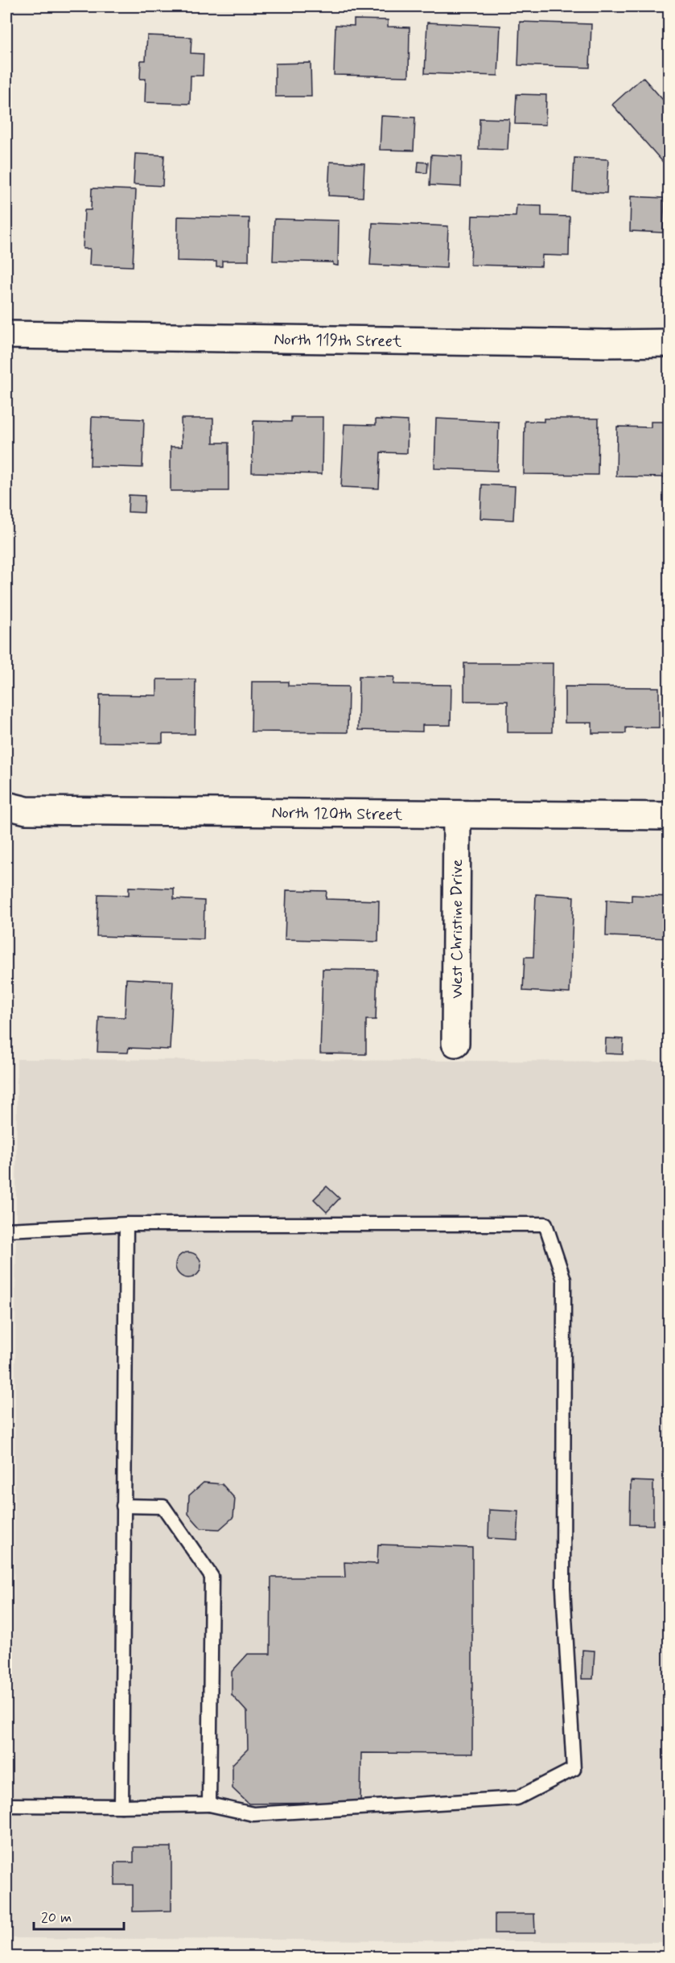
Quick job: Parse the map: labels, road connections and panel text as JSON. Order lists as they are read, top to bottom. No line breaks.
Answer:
{"streets":{"street":["North 119th Street","North 120th Street","West Christine Drive"]},"crossings":[["North 120th Street","West Christine Drive"]],"scale_bar":"20 m"}
